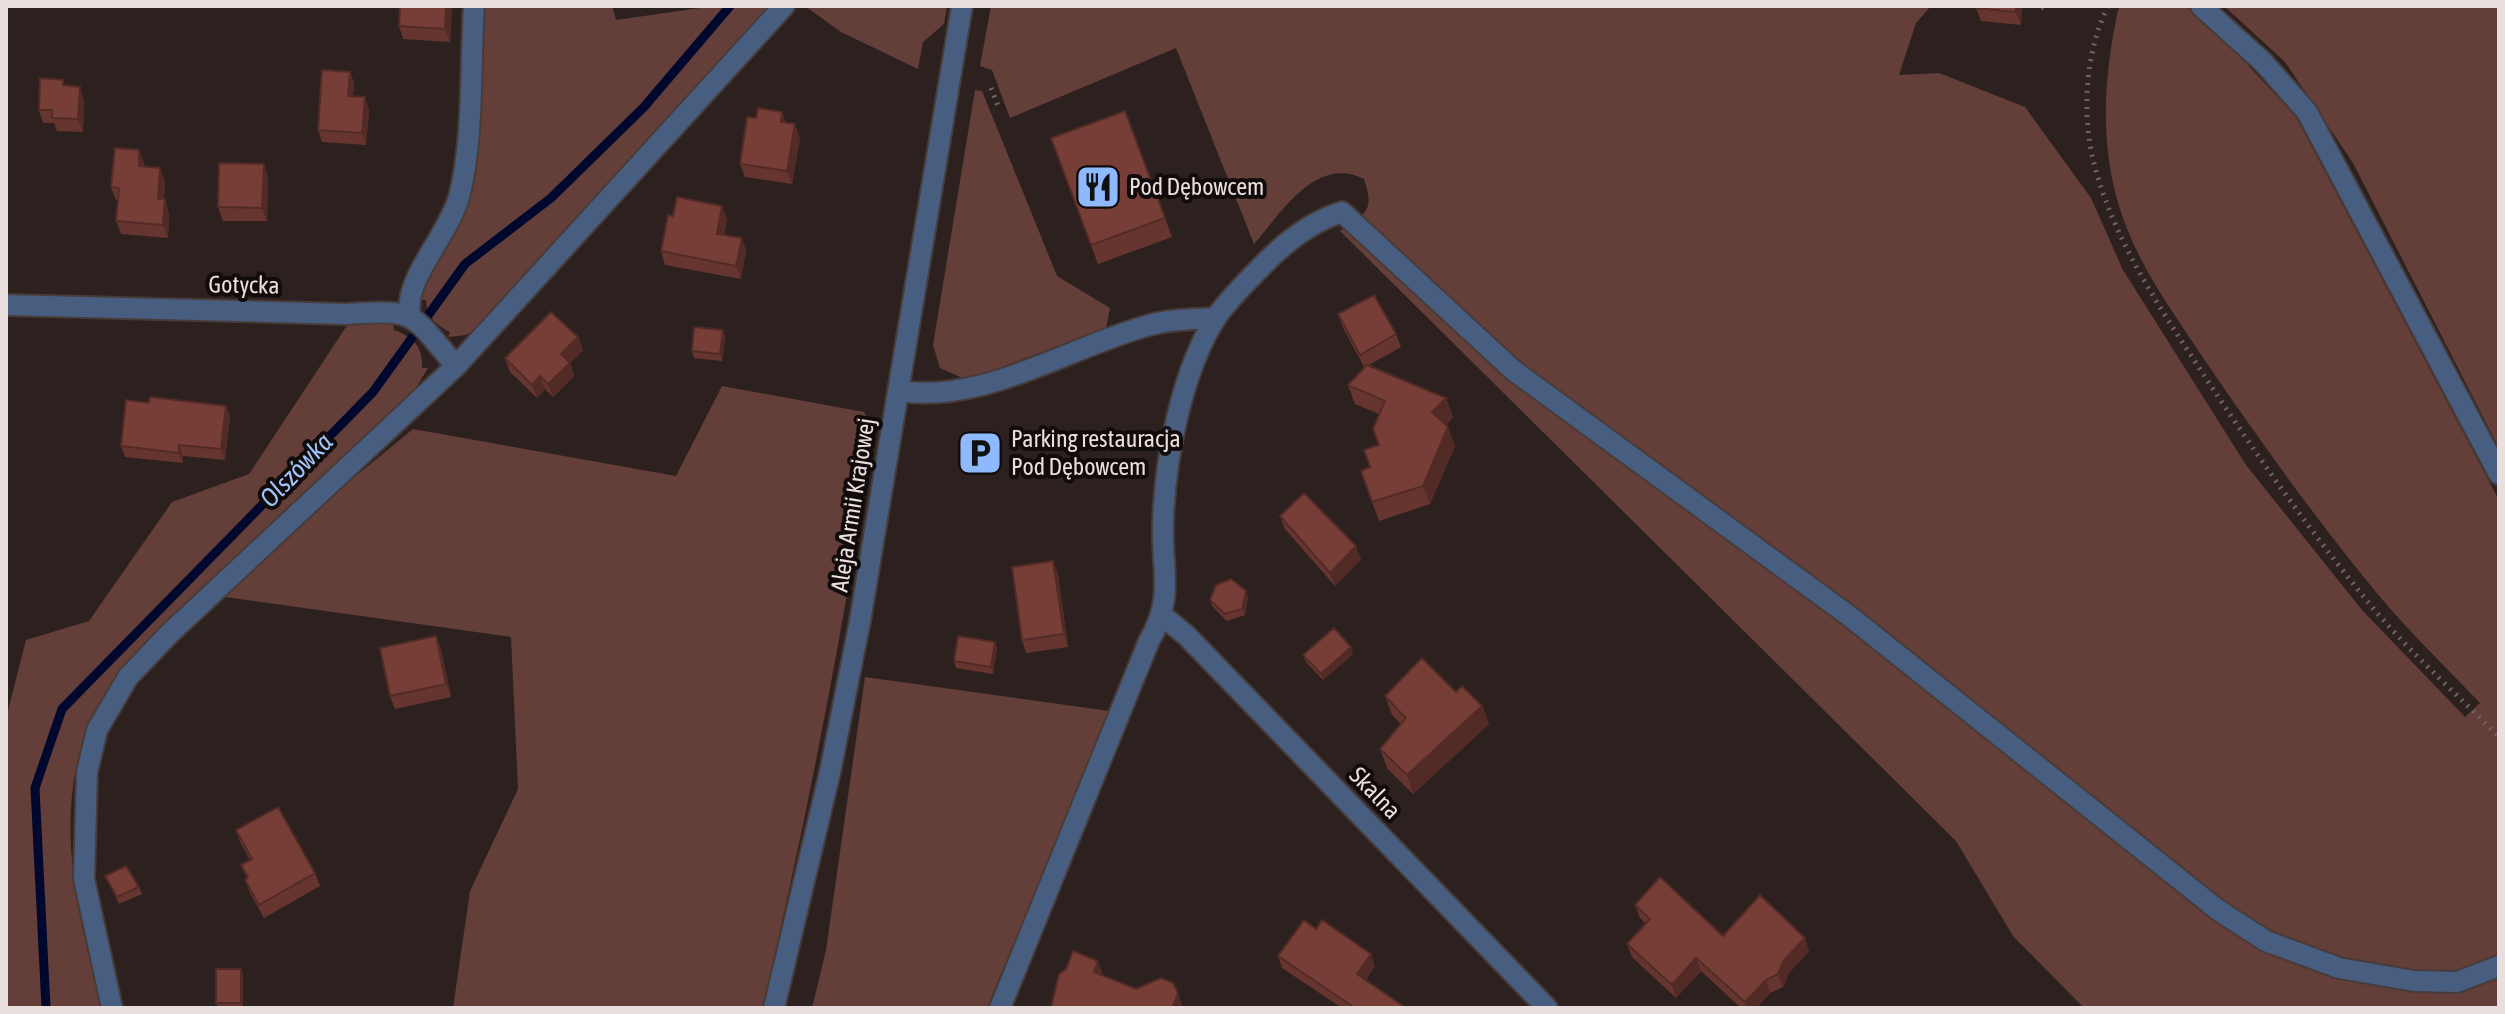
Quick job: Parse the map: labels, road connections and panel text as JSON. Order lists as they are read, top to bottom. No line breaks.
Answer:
{"streets":{"street":["Gotycka","Aleja Armii Krajowej","Skalna"]},"water":["Olszówka"],"places":{"restaurant":["Pod Dębowcem"],"parking":["Parking restauracja Pod Dębowcem"]}}
